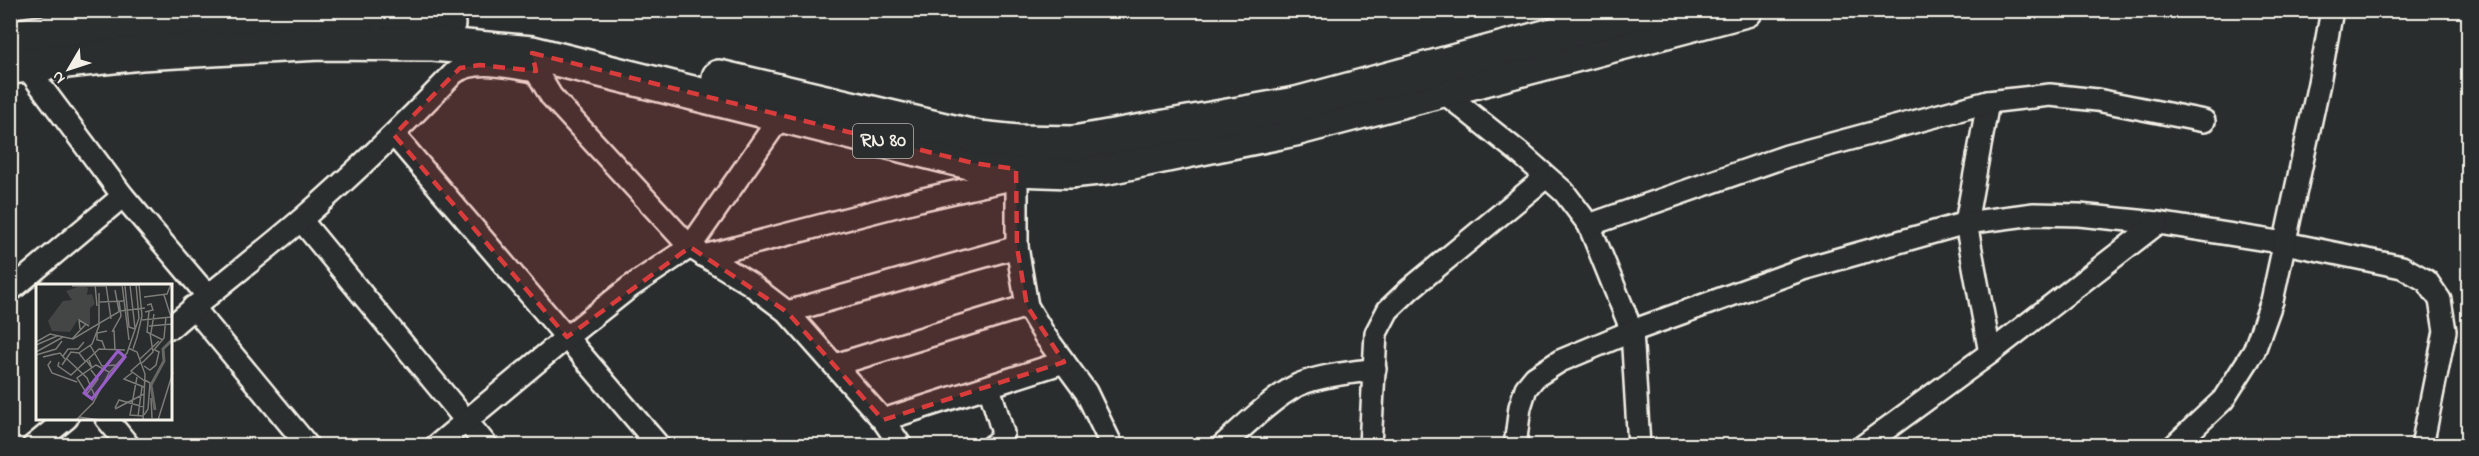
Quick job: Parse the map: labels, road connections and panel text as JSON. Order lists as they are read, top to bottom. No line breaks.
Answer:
{"streets":{"main road":["RN 80"]},"north":"bottom left"}
